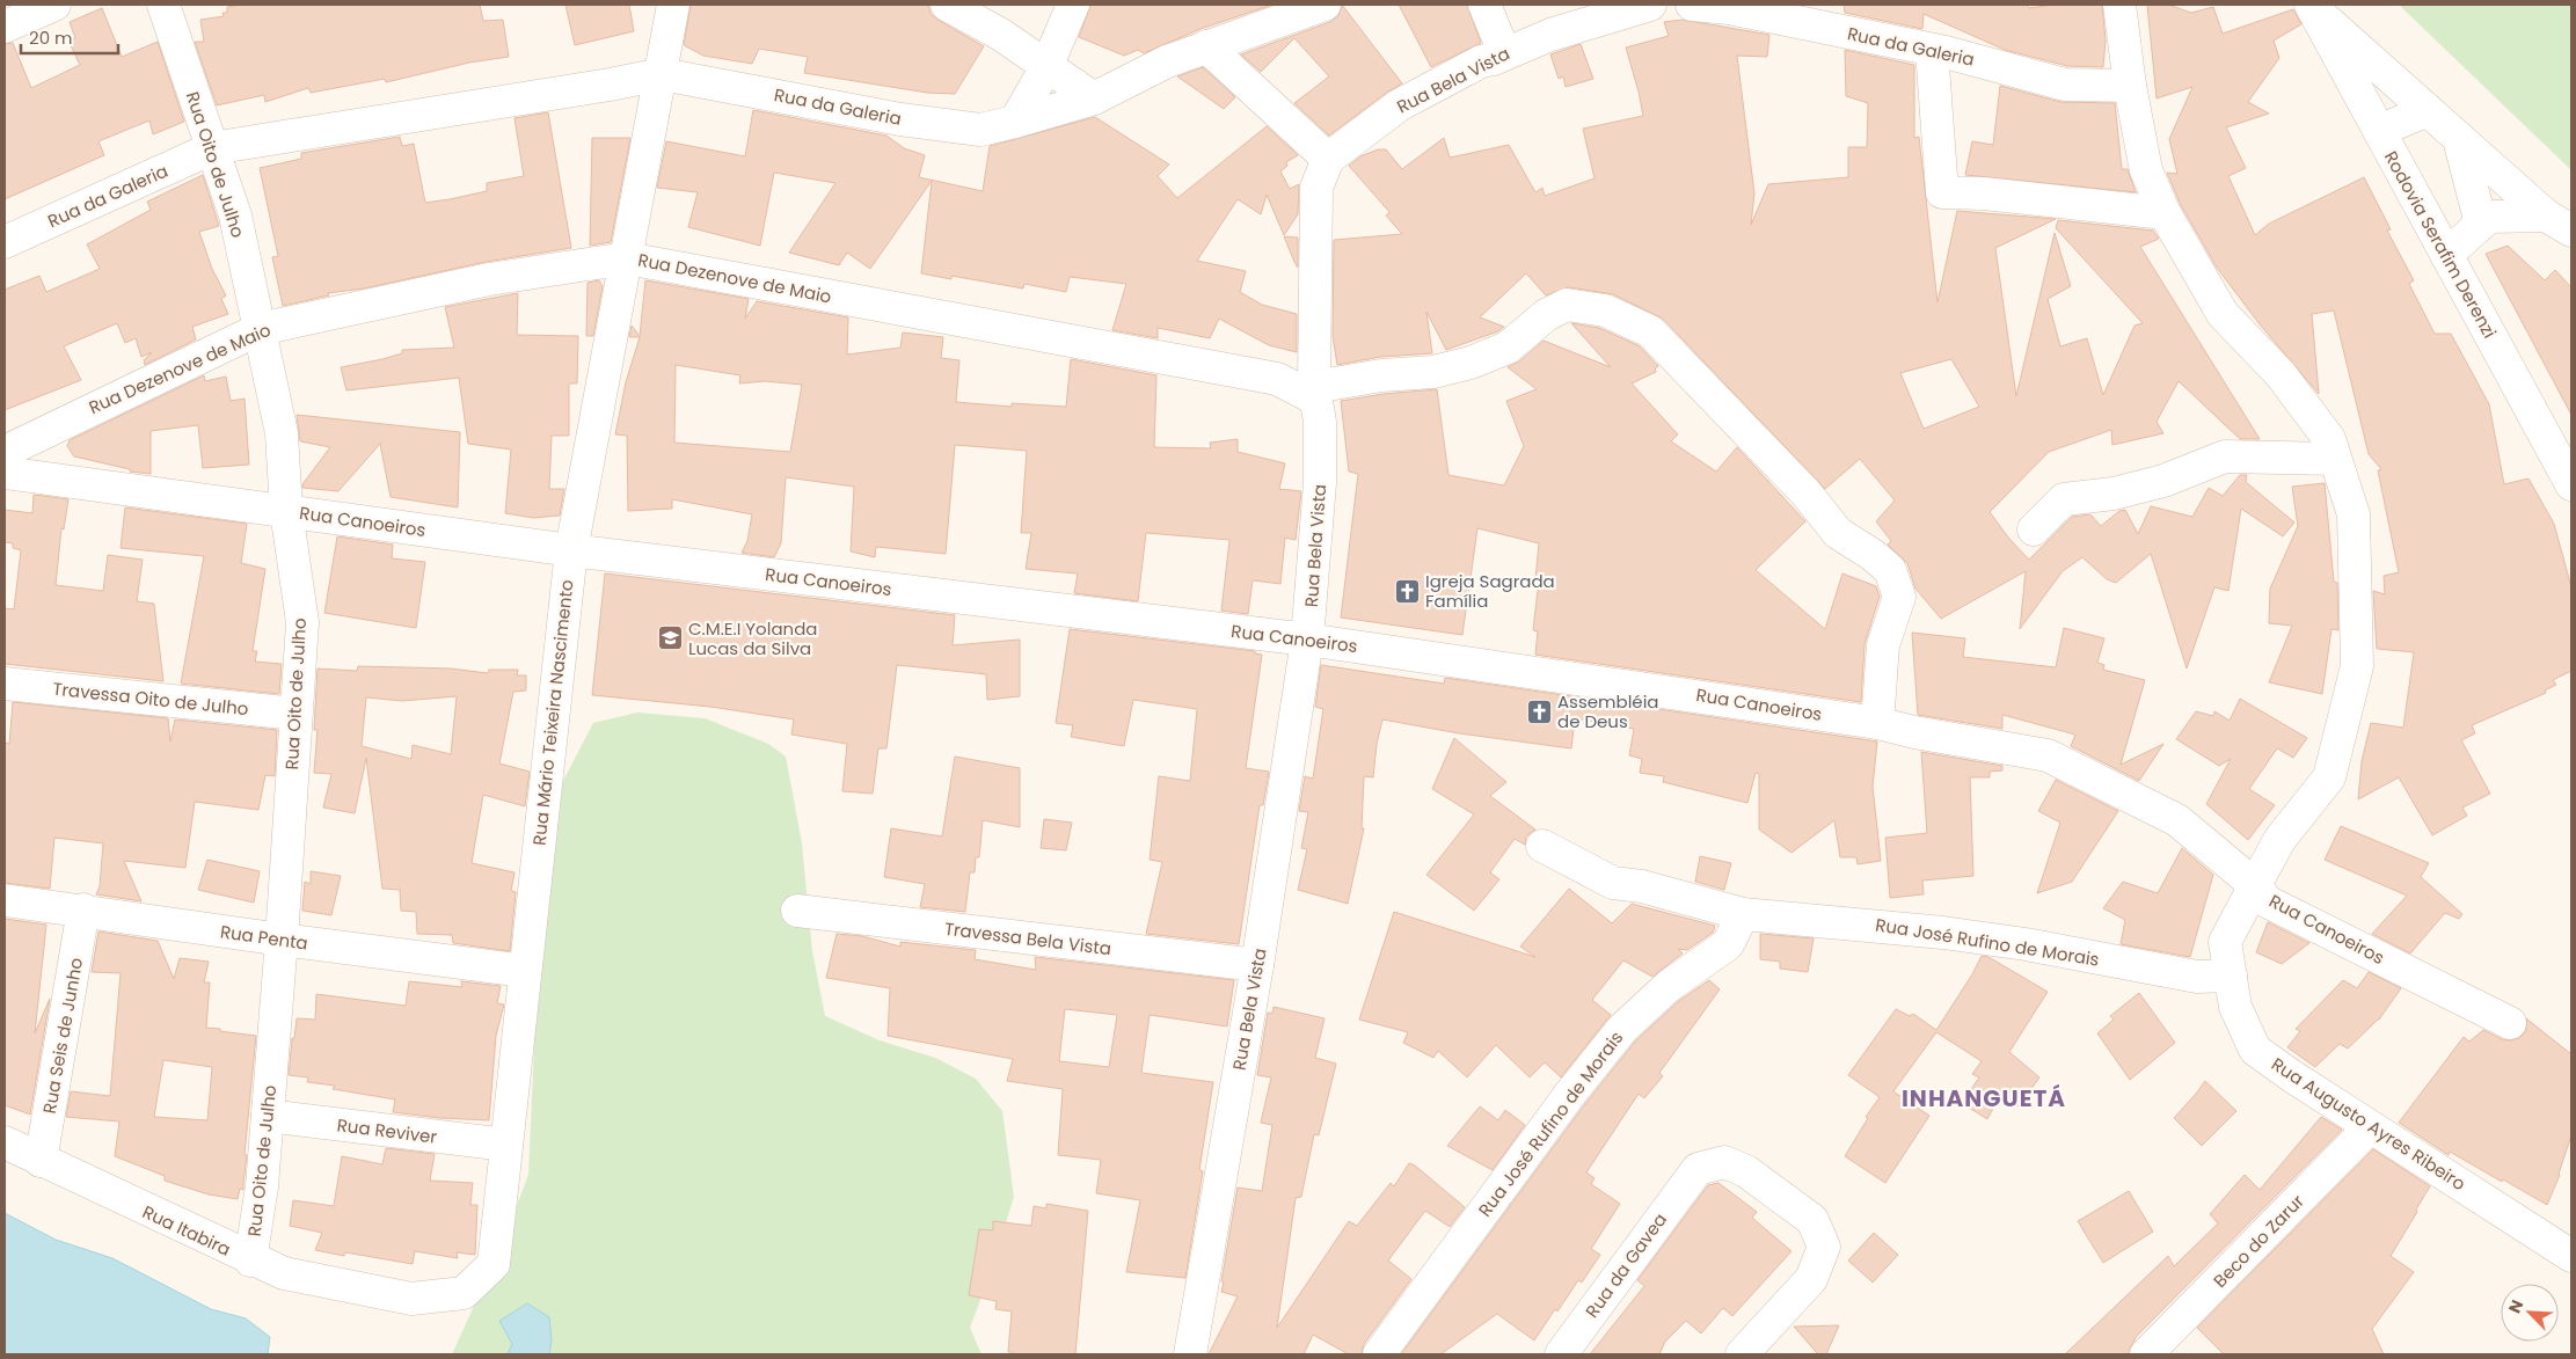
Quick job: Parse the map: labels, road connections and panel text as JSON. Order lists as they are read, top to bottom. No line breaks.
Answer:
{"streets":{"street":["Rua da Galeria","Rua Bela Vista","Rua Oito de Julho","Rodovia Serafim Derenzi","Rua Dezenove de Maio","Rua Canoeiros","Travessa Oito de Julho","Rua Mário Teixeira Nascimento","Rua Penta","Travessa Bela Vista","Rua José Rufino de Morais","Rua Seis de Junho","Rua Augusto Ayres Ribeiro","Rua Reviver","Rua Itabira","Beco do Zarur","Rua da Gavea"]},"crossings":[["Rua da Galeria","Rua Oito de Julho"],["Rua da Galeria","Rua Mário Teixeira Nascimento"],["Rua da Galeria","Rua Augusto Ayres Ribeiro"],["Rua Bela Vista","Rua Dezenove de Maio"],["Rua Bela Vista","Rua Canoeiros"],["Rua Bela Vista","Travessa Bela Vista"],["Rua Oito de Julho","Rua Dezenove de Maio"],["Rua Oito de Julho","Rua Canoeiros"],["Rua Oito de Julho","Travessa Oito de Julho"],["Rua Oito de Julho","Rua Penta"],["Rua Oito de Julho","Rua Reviver"],["Rua Oito de Julho","Rua Itabira"],["Rua Dezenove de Maio","Rua Mário Teixeira Nascimento"],["Rua Canoeiros","Rua Mário Teixeira Nascimento"],["Rua Canoeiros","Rua Augusto Ayres Ribeiro"],["Rua Mário Teixeira Nascimento","Rua Penta"],["Rua Mário Teixeira Nascimento","Rua Reviver"],["Rua Mário Teixeira Nascimento","Rua Itabira"],["Rua Penta","Rua Seis de Junho"],["Rua José Rufino de Morais","Rua Augusto Ayres Ribeiro"],["Rua Seis de Junho","Rua Itabira"],["Rua Augusto Ayres Ribeiro","Beco do Zarur"]],"districts":["INHANGUETÁ"],"places":{"church":["Igreja Sagrada Família","Assembléia de Deus"],"school or university":["C.M.E.I Yolanda Lucas da Silva"]},"scale_bar":"20 m","north":"top left"}
